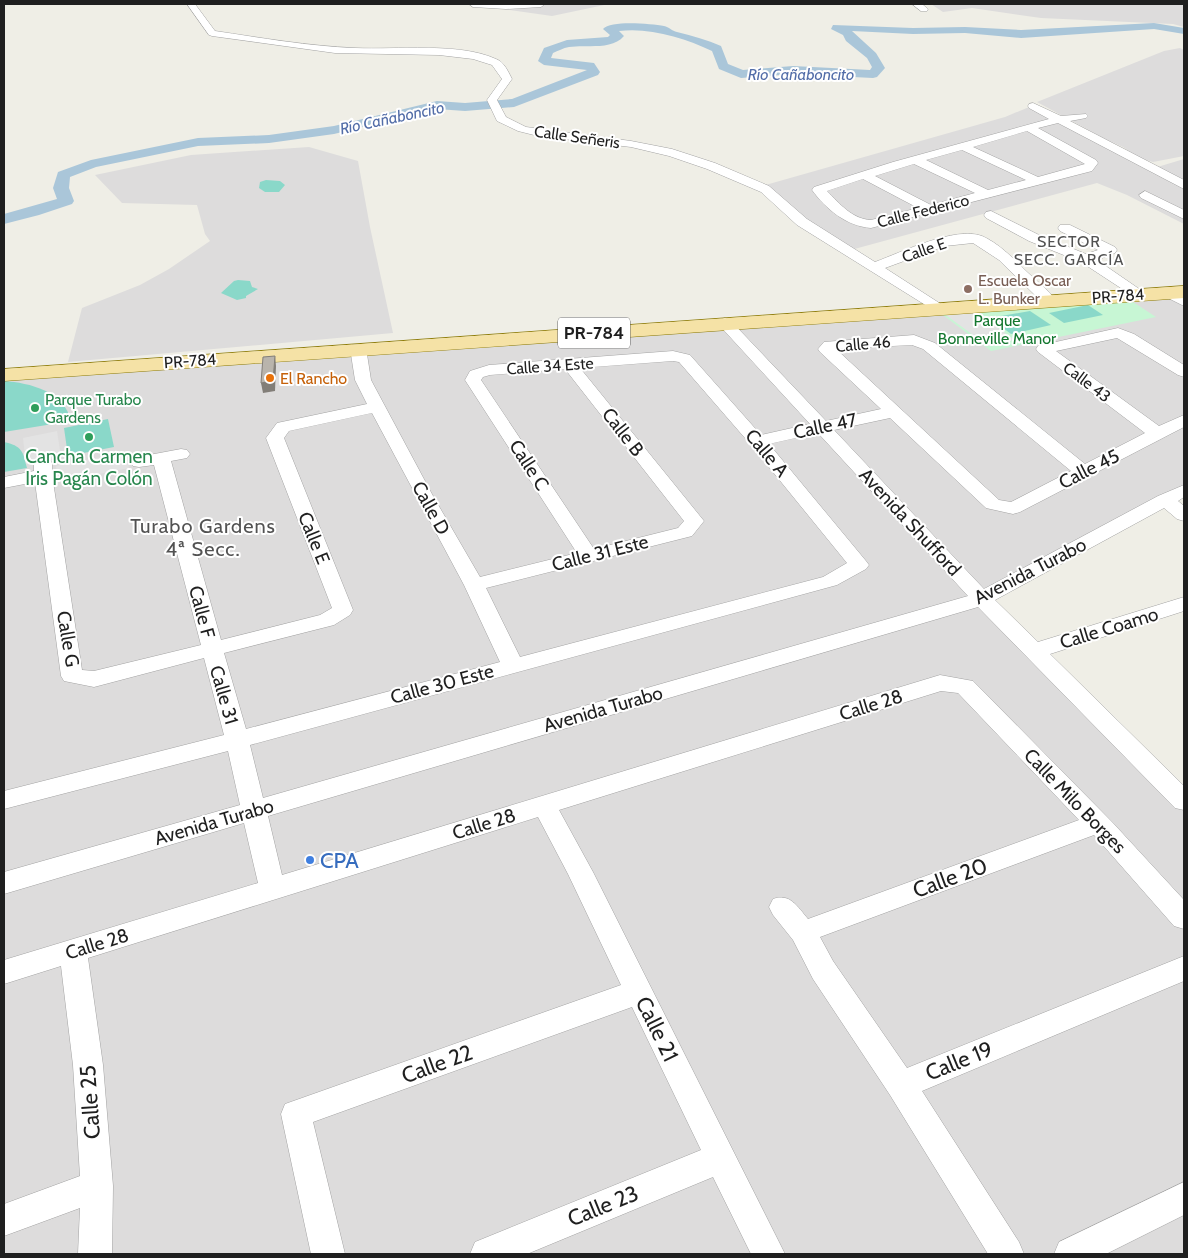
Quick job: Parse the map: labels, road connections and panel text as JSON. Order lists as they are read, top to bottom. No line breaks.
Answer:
{"streets":{"main road":["PR-784"],"street":["Calle Señeris","Calle Federico","Calle E","Calle 46","Calle 34 Este","Calle 43","Calle 47","Calle B","Calle A","Calle C","Calle 45","Calle D","Avenida Shufford","Calle 31 Este","Avenida Turabo","Calle F","Calle Coamo","Calle G","Calle 30 Este","Calle 31","Calle 28","Calle Milo Borges","Calle 20","Calle 21","Calle 19","Calle 22","Calle 25","Calle 23"]},"crossings":[["Calle Señeris","Calle E"],["Calle Señeris","PR-784"],["Calle E","Calle D"],["Calle E","Calle F"],["Calle E","Calle G"],["Calle E","Calle 31"],["PR-784","Calle D"],["PR-784","Avenida Shufford"],["Calle 46","Calle 47"],["Calle 46","Calle 45"],["Calle 34 Este","Calle B"],["Calle 34 Este","Calle A"],["Calle 34 Este","Calle C"],["Calle 43","Calle 45"],["Calle 47","Calle A"],["Calle 47","Avenida Shufford"],["Calle B","Calle 31 Este"],["Calle A","Calle 30 Este"],["Calle C","Calle 31 Este"],["Calle D","Calle 31 Este"],["Calle D","Calle 30 Este"],["Avenida Shufford","Avenida Turabo"],["Avenida Shufford","Calle Coamo"],["Avenida Turabo","Calle 31"],["Calle F","Calle G"],["Calle F","Calle 31"],["Calle G","Calle 31"],["Calle 30 Este","Calle 31"],["Calle 31","Calle 28"],["Calle 28","Calle Milo Borges"],["Calle 28","Calle 21"],["Calle 28","Calle 25"],["Calle Milo Borges","Calle 20"],["Calle 20","Calle 19"],["Calle 21","Calle 22"],["Calle 21","Calle 23"]],"districts":["SECTOR SECC. GARCÍA","Turabo Gardens 4ª Secc."],"water":["Río Cañaboncito"],"parks":["Parque Bonneville Manor"],"places":["Escuela Oscar L. Bunker","El Rancho","Parque Turabo Gardens","Cancha Carmen Iris Pagán Colón","CPA"]}
